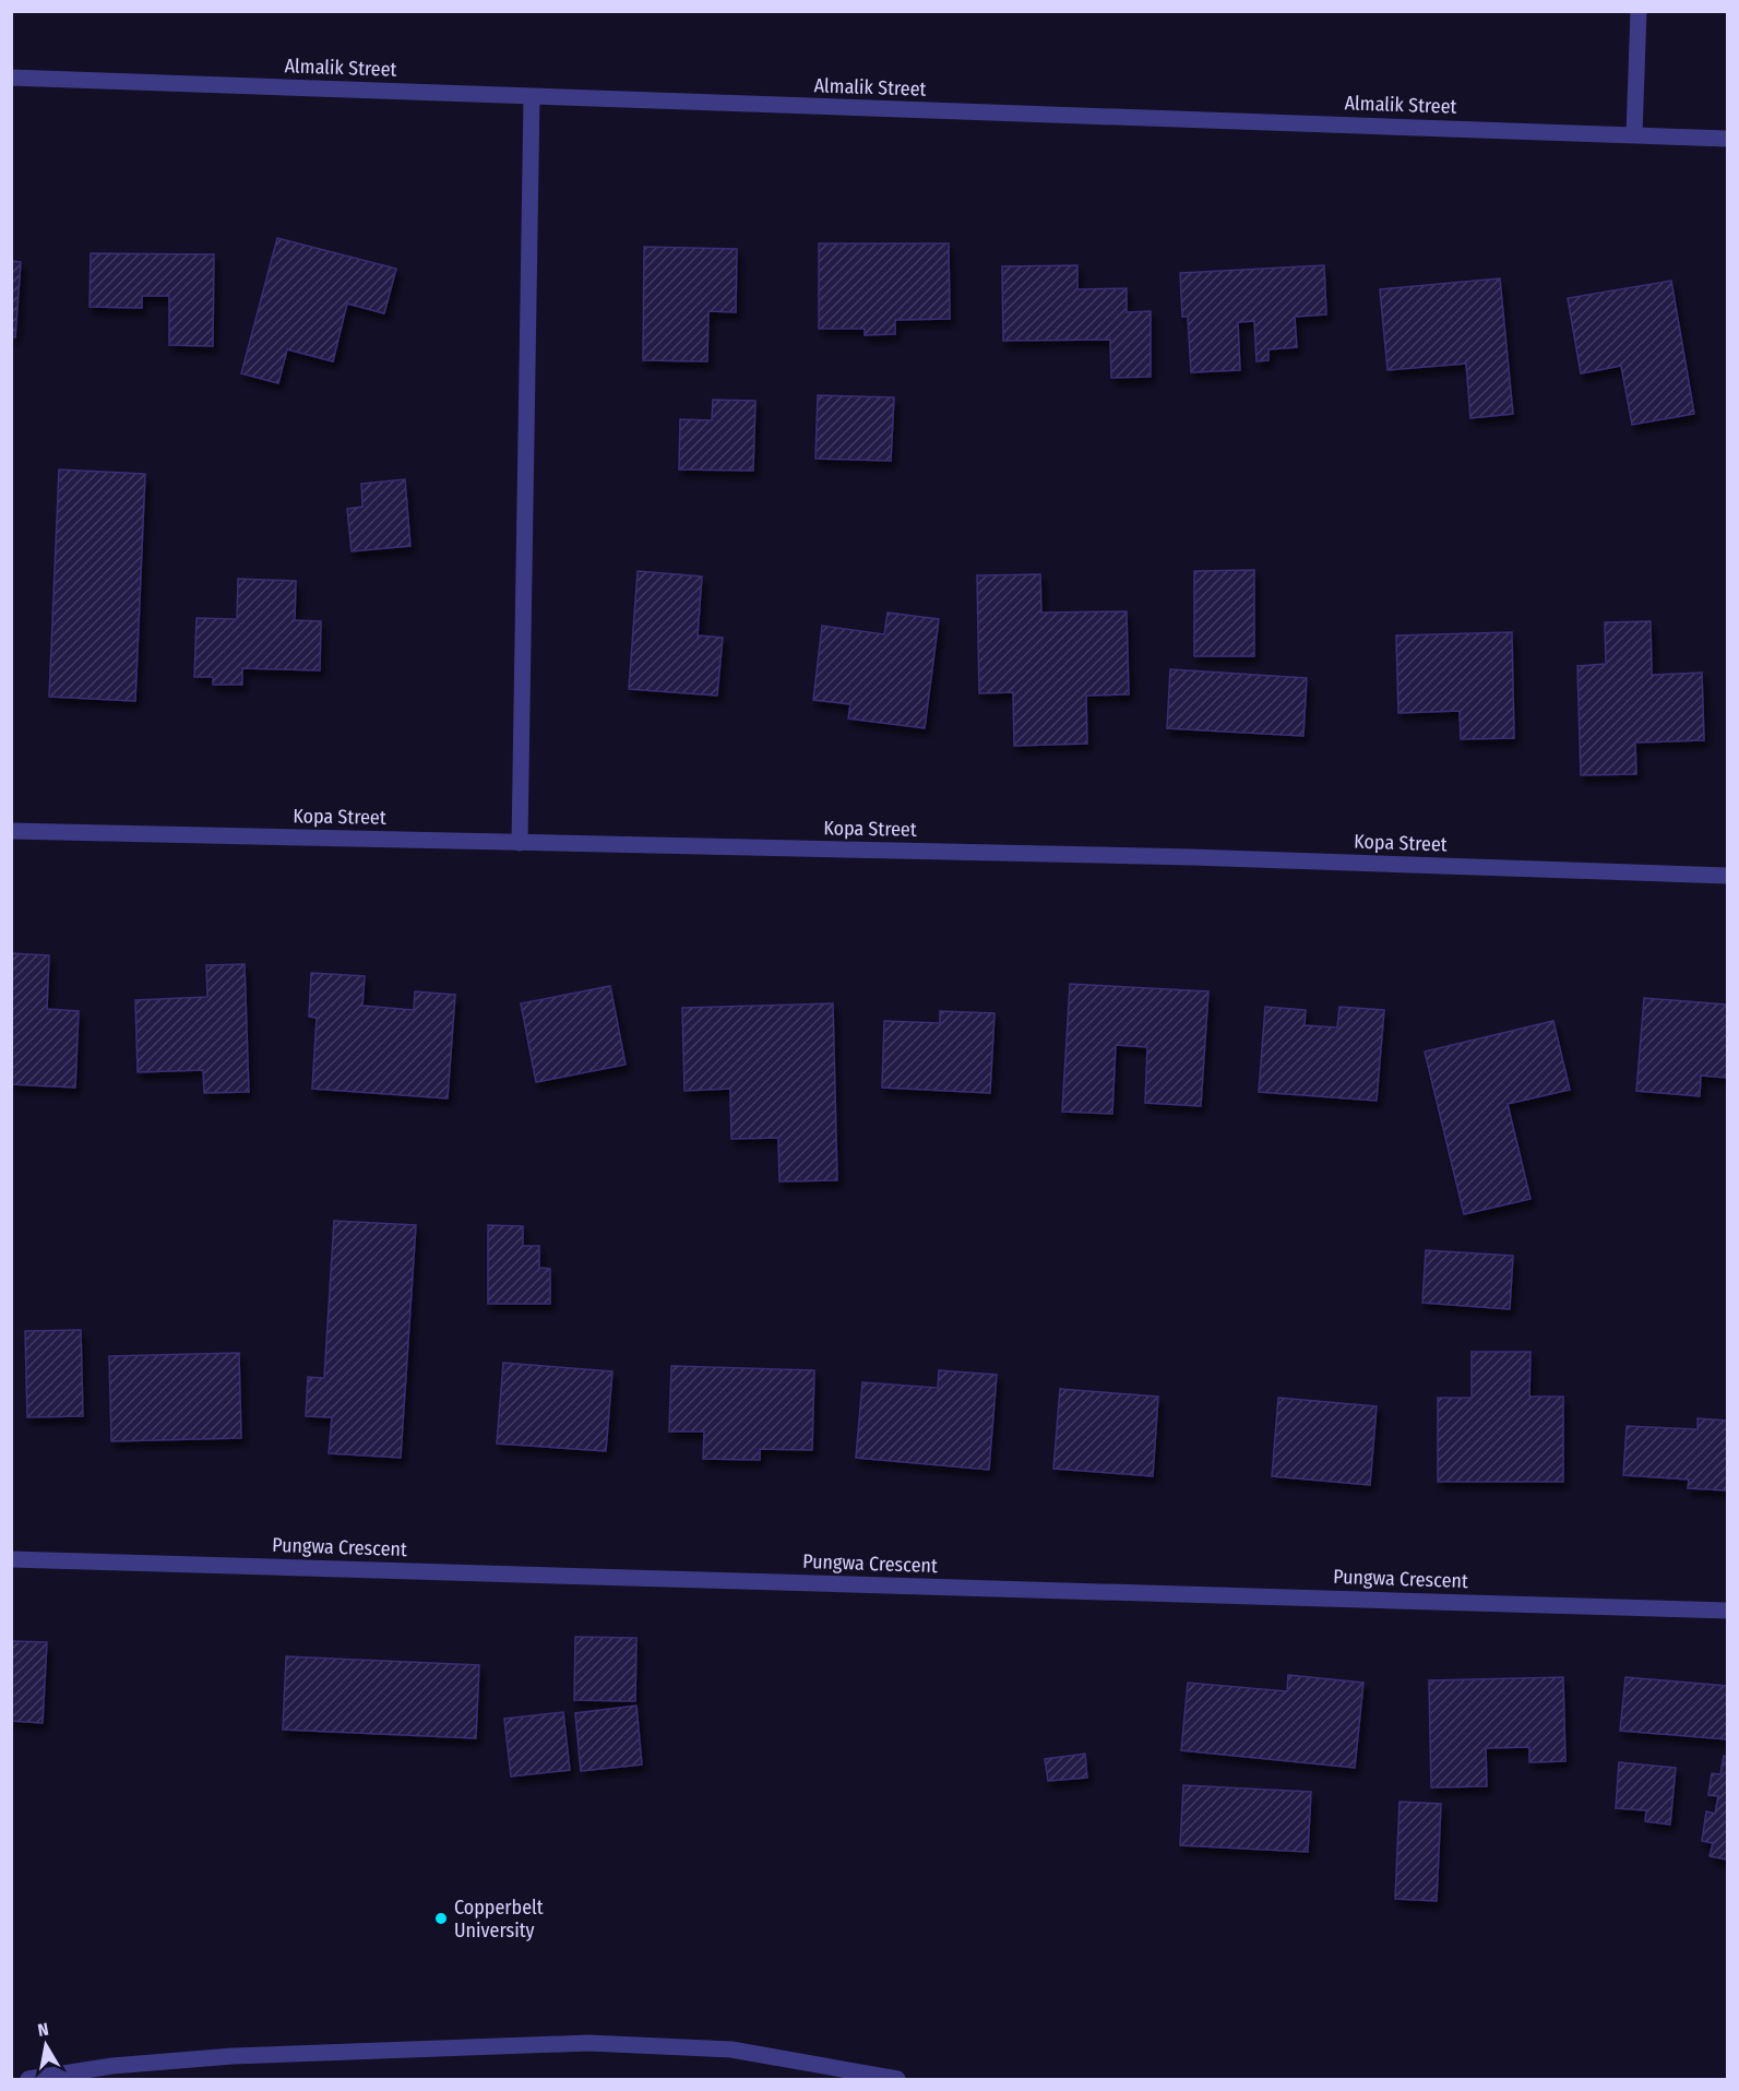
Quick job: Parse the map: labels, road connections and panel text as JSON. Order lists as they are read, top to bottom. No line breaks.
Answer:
{"streets":{"street":["Almalik Street","Kopa Street","Pungwa Crescent"]},"places":["Copperbelt University"],"north":"top"}
